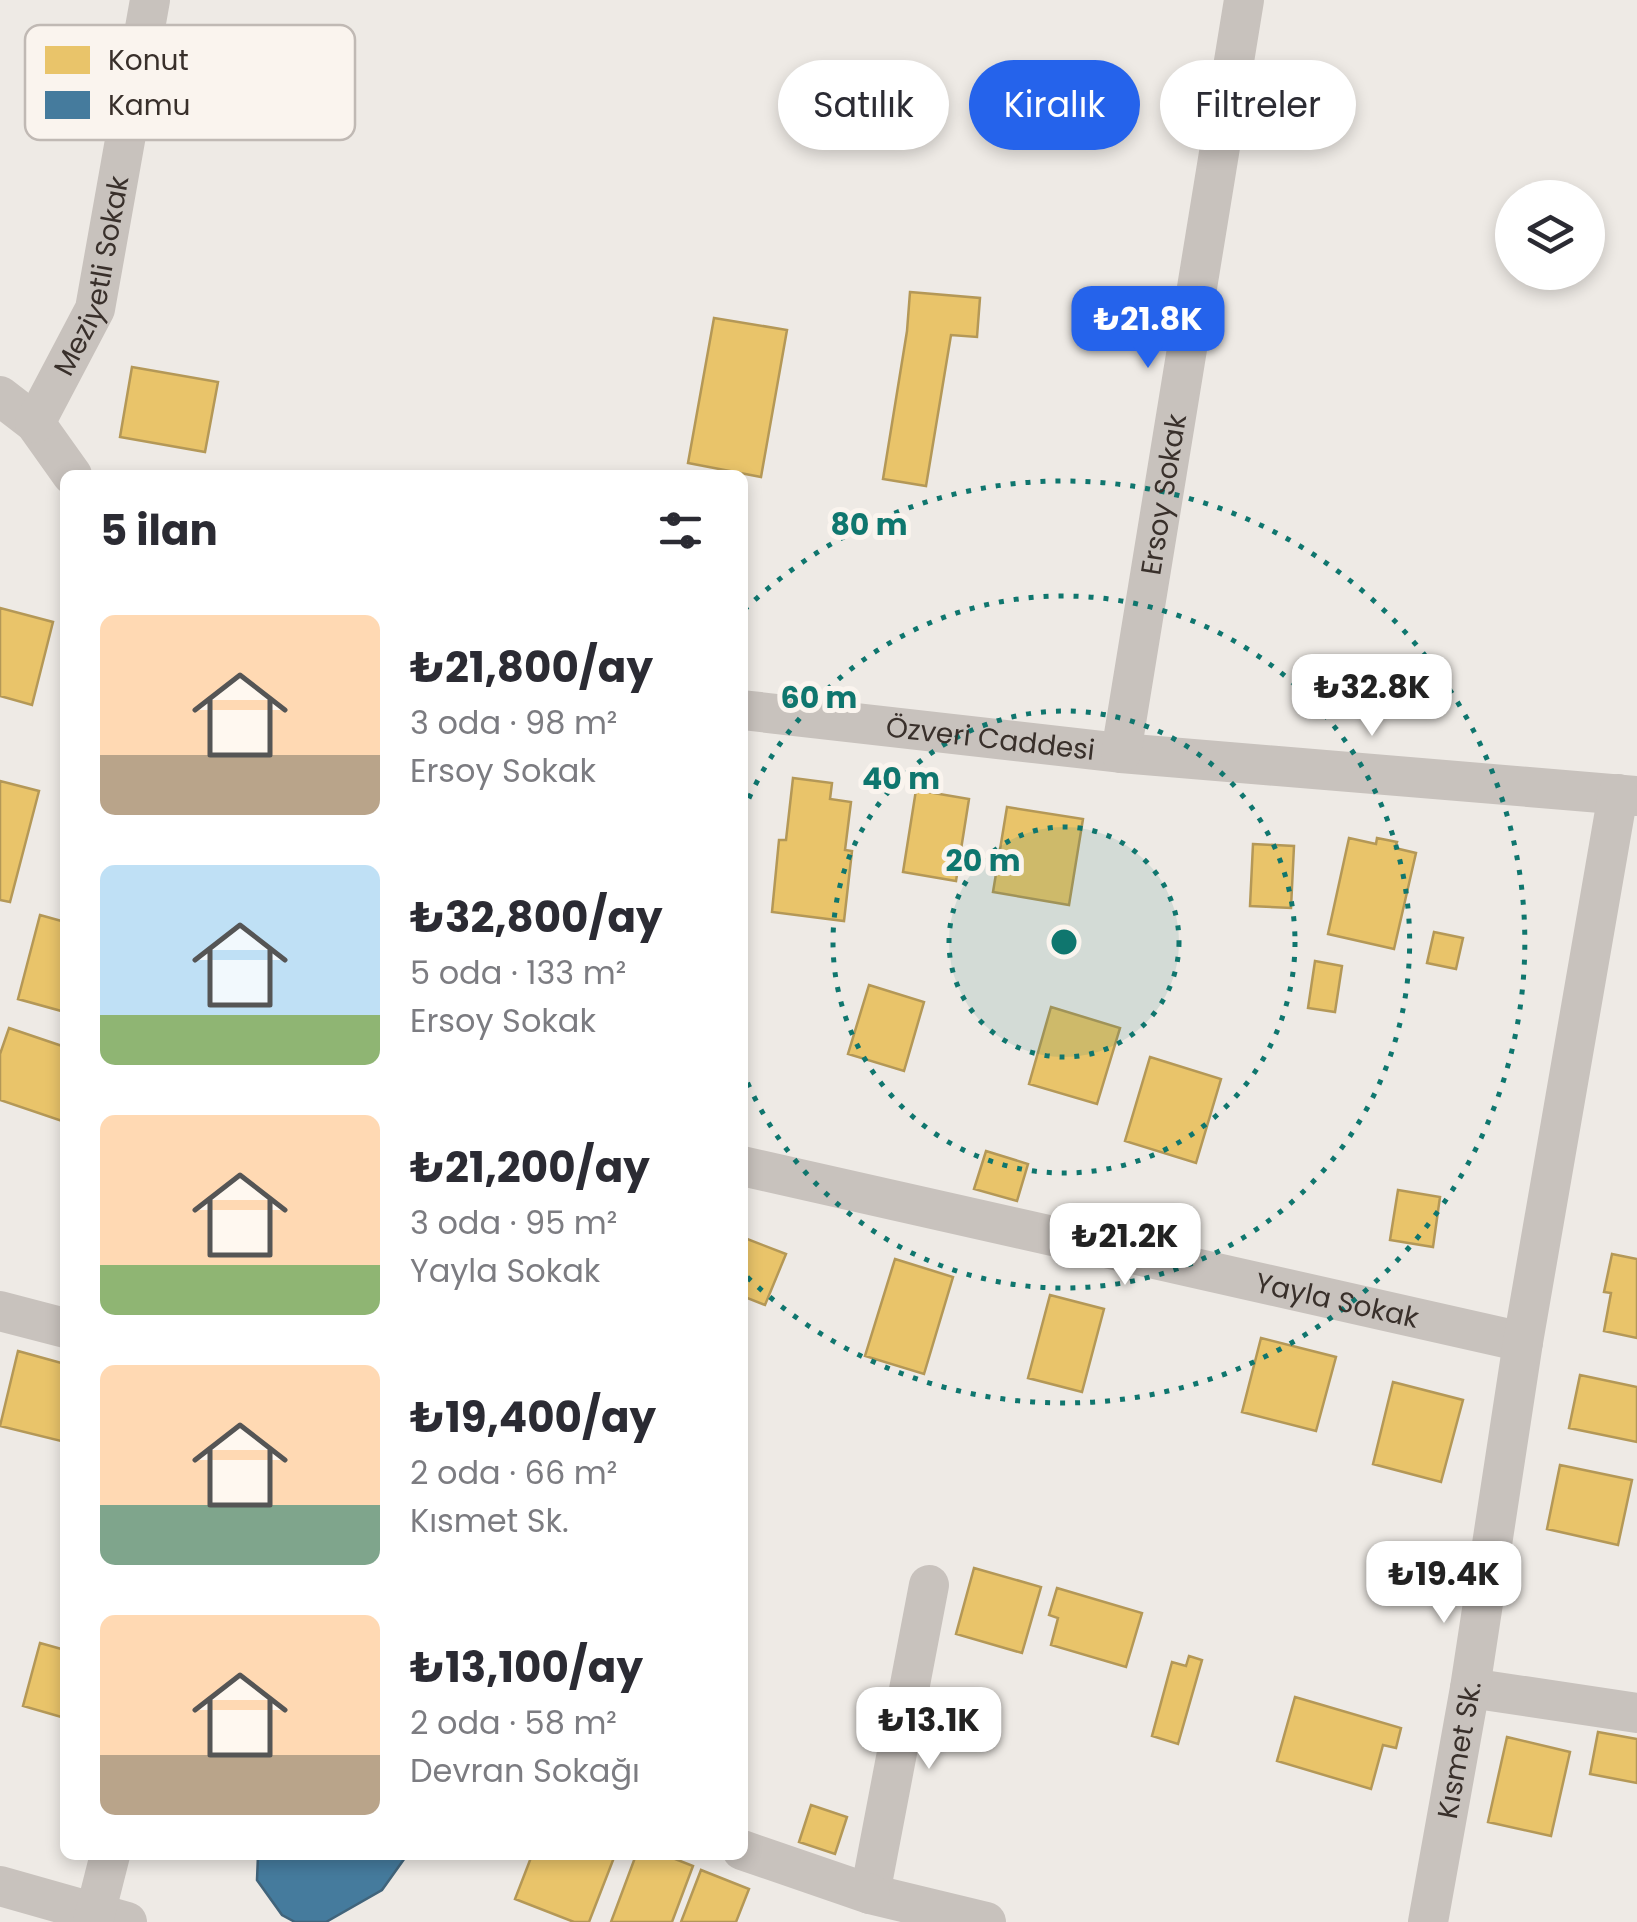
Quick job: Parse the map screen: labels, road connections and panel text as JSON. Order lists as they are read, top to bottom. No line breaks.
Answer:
{"streets":{"street":["Meziyetli Sokak","Ersoy Sokak","Özveri Caddesi","Yayla Sokak","Kısmet Sk."]},"crossings":[["Ersoy Sokak","Özveri Caddesi"],["Özveri Caddesi","Kısmet Sk."],["Yayla Sokak","Kısmet Sk."]],"legend":["Konut","Kamu"],"page":{"chip":["Satılık","Kiralık","Filtreler"],"price":["₺21.8K","₺32.8K","₺21.2K","₺19.4K","₺13.1K"],"heading":"5 ilan","list":[{"name":"₺21,800/ay","note":"3 oda · 98 m² · Ersoy Sokak"},{"name":"₺32,800/ay","note":"5 oda · 133 m² · Ersoy Sokak"},{"name":"₺21,200/ay","note":"3 oda · 95 m² · Yayla Sokak"},{"name":"₺19,400/ay","note":"2 oda · 66 m² · Kısmet Sk."},{"name":"₺13,100/ay","note":"2 oda · 58 m² · Devran Sokağı"}]},"rings":["80 m","60 m","40 m","20 m"]}
